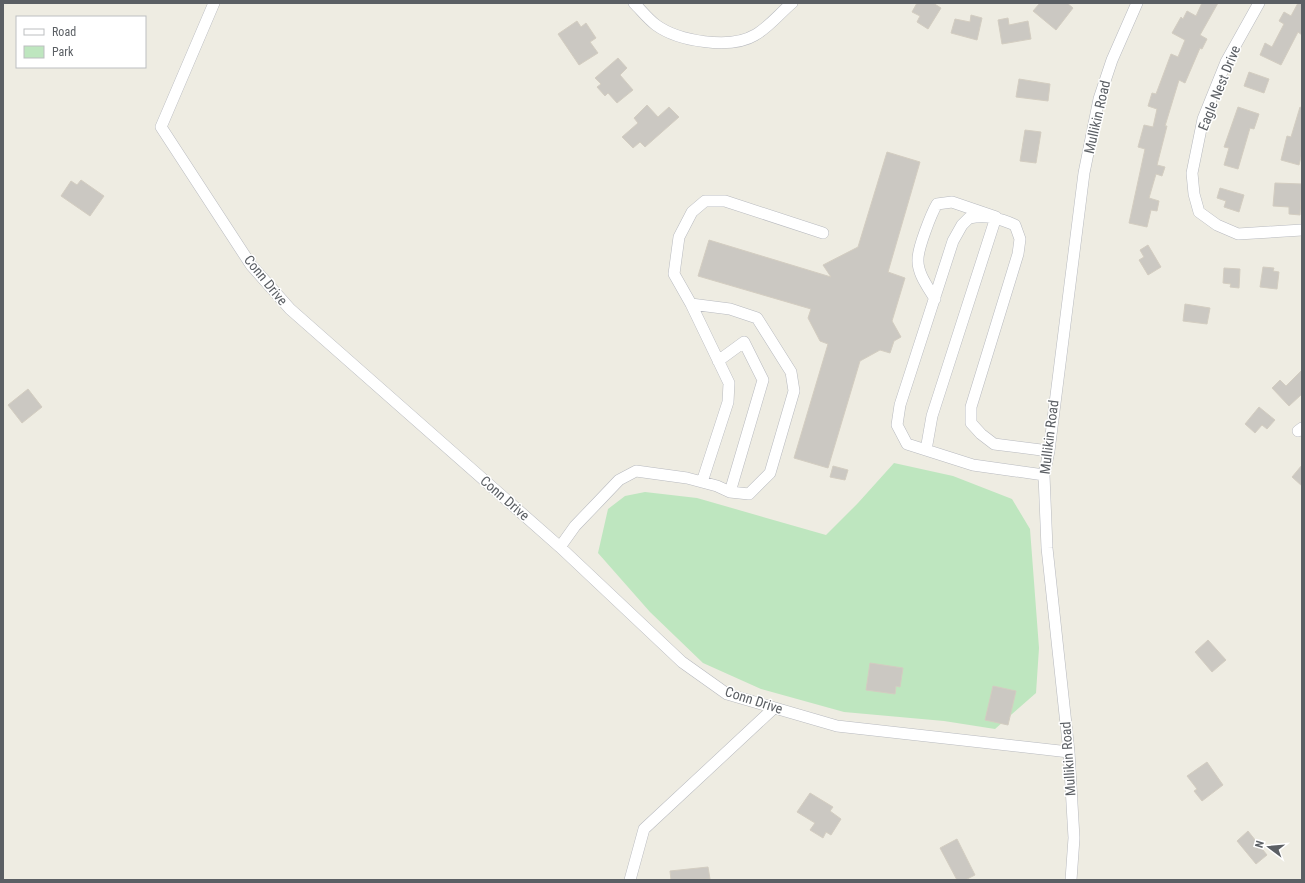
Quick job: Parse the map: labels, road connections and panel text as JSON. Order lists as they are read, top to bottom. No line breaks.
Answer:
{"streets":{"street":["Eagle Nest Drive","Mullikin Road","Conn Drive"]},"crossings":[["Mullikin Road","Conn Drive"]],"legend":["Road","Park"],"north":"left"}
